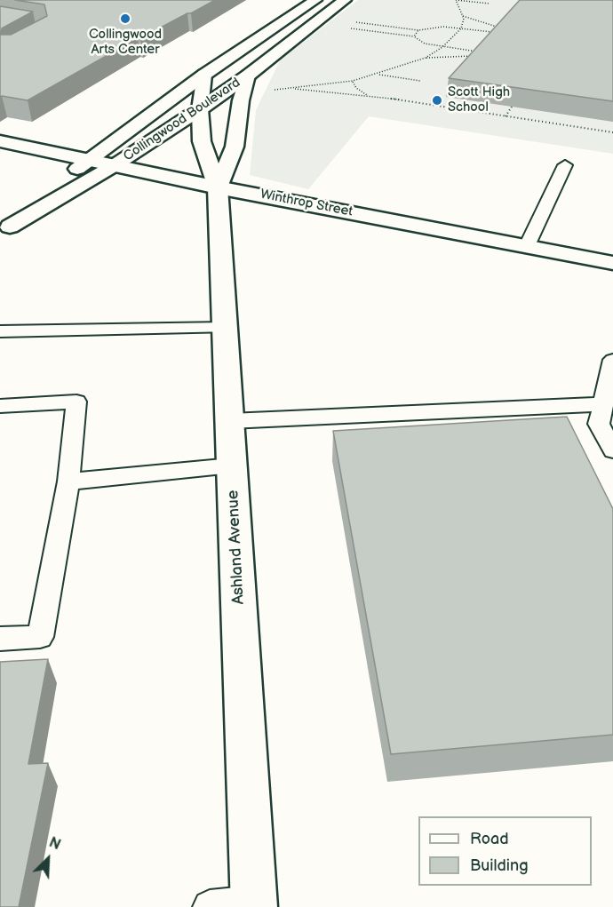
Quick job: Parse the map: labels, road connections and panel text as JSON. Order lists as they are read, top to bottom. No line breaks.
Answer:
{"streets":{"street":["Collingwood Boulevard","Winthrop Street","Ashland Avenue"]},"crossings":[["Collingwood Boulevard","Winthrop Street"],["Collingwood Boulevard","Ashland Avenue"],["Winthrop Street","Ashland Avenue"]],"places":["Collingwood Arts Center","Scott High School"],"legend":["Road","Building"],"north":"top right"}
